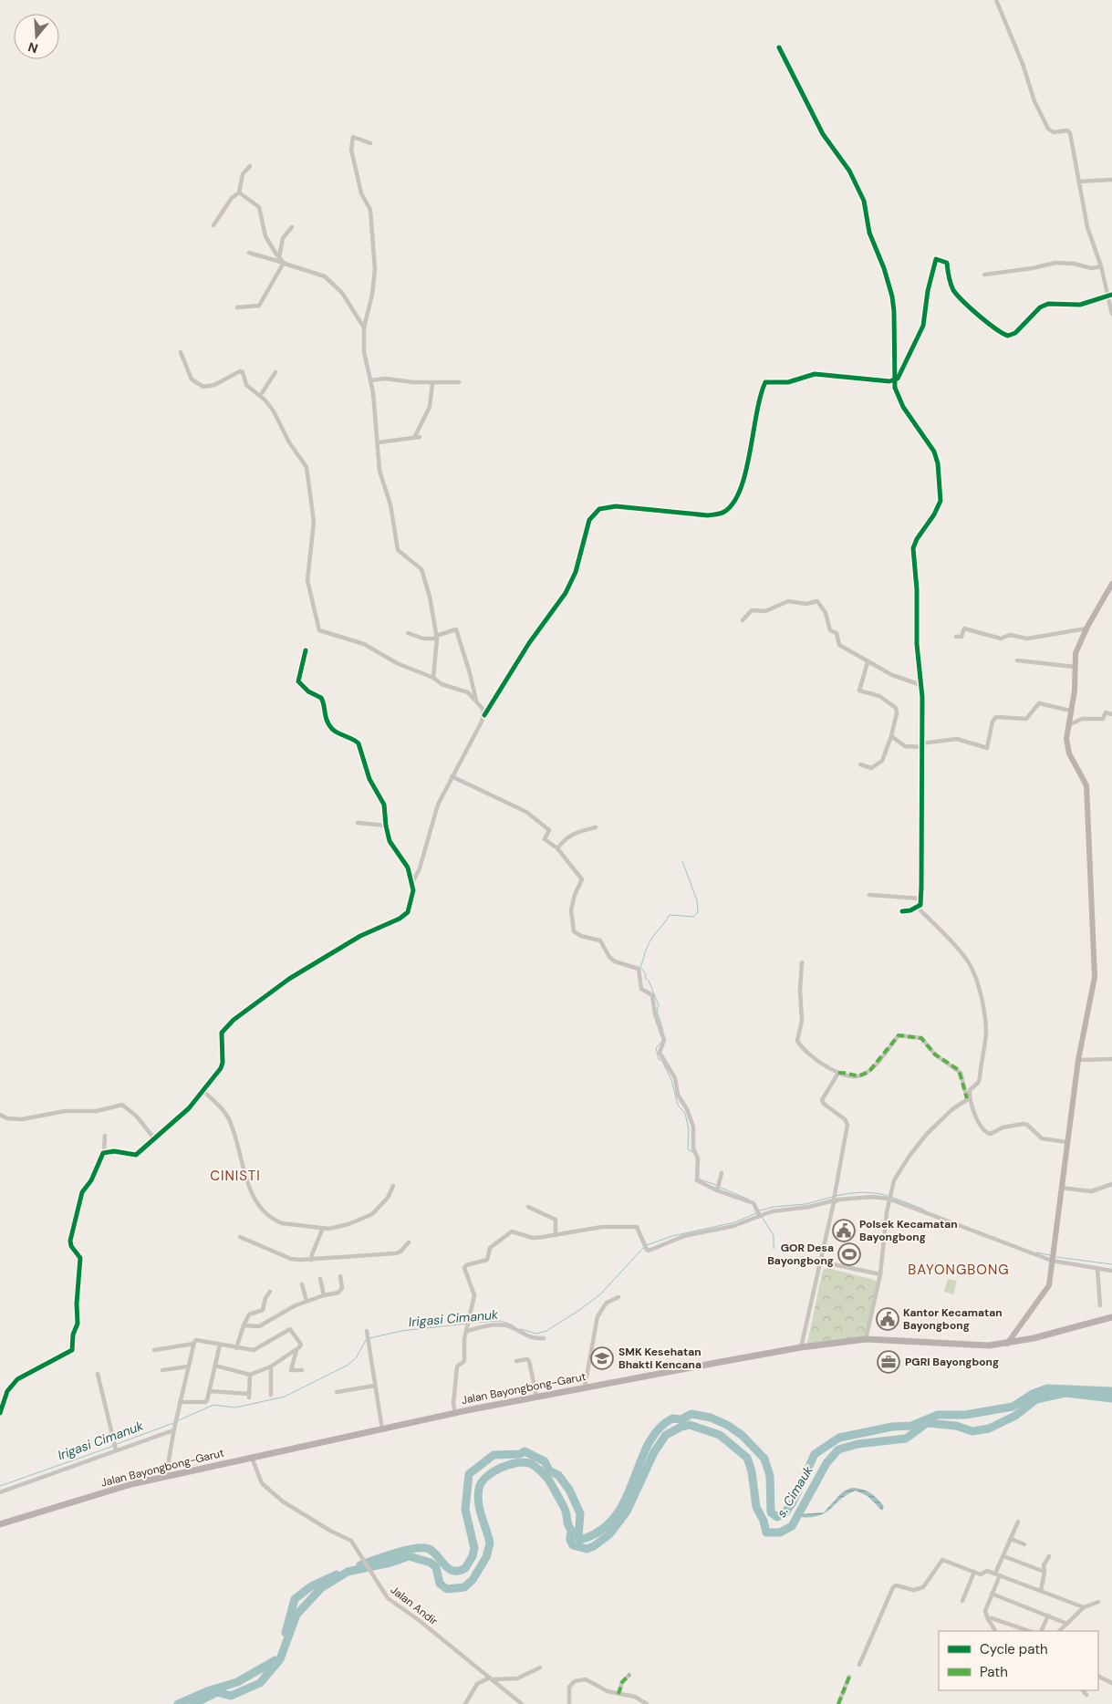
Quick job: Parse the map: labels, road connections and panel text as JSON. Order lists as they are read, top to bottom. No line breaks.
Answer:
{"streets":{"main road":["Jalan Bayongbong-Garut"],"street":["Jalan Andir"]},"crossings":[["Jalan Bayongbong-Garut","Jalan Andir"]],"districts":["CINISTI","BAYONGBONG"],"water":["Irigasi Cimanuk","s. Cimauk"],"places":{"public building":["Polsek Kecamatan Bayongbong","Kantor Kecamatan Bayongbong"],"sports":["GOR Desa Bayongbong"],"school or university":["SMK Kesehatan Bhakti Kencana"],"office":["PGRI Bayongbong"]},"legend":["Cycle path","Path"],"north":"bottom"}
